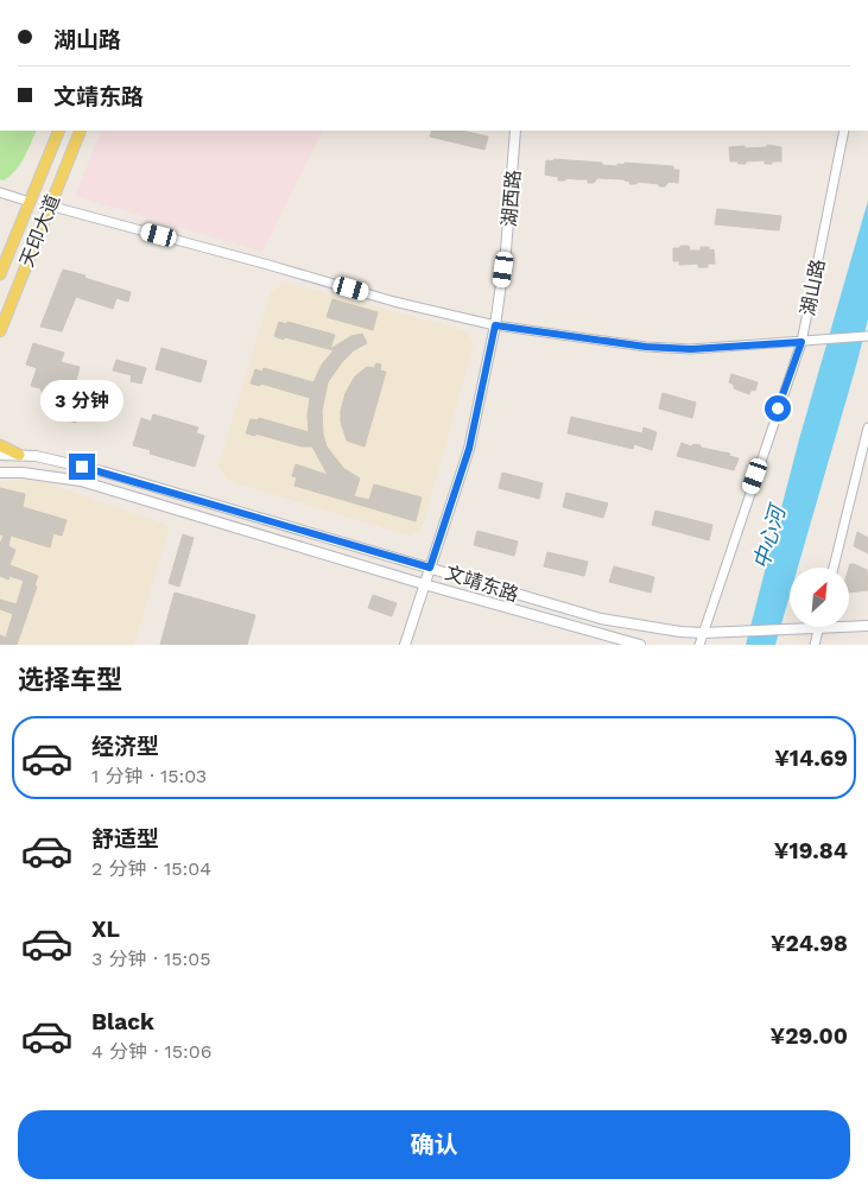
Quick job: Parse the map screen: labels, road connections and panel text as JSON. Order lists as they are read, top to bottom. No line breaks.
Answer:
{"streets":{"main road":["湖西路","天印大道","文靖东路"],"street":["湖山路"]},"crossings":[["湖西路","文靖东路"],["湖山路","文靖东路"]],"water":["中心河"],"north":"top right","page":{"banner":["湖山路","文靖东路"],"bubble":"3 分钟","heading":"选择车型","list":[{"name":"经济型","note":"1 分钟 · 15:03","value":"¥14.69"},{"name":"舒适型","note":"2 分钟 · 15:04","value":"¥19.84"},{"name":"XL","note":"3 分钟 · 15:05","value":"¥24.98"},{"name":"Black","note":"4 分钟 · 15:06","value":"¥29.00"}],"buttons":"确认"}}
